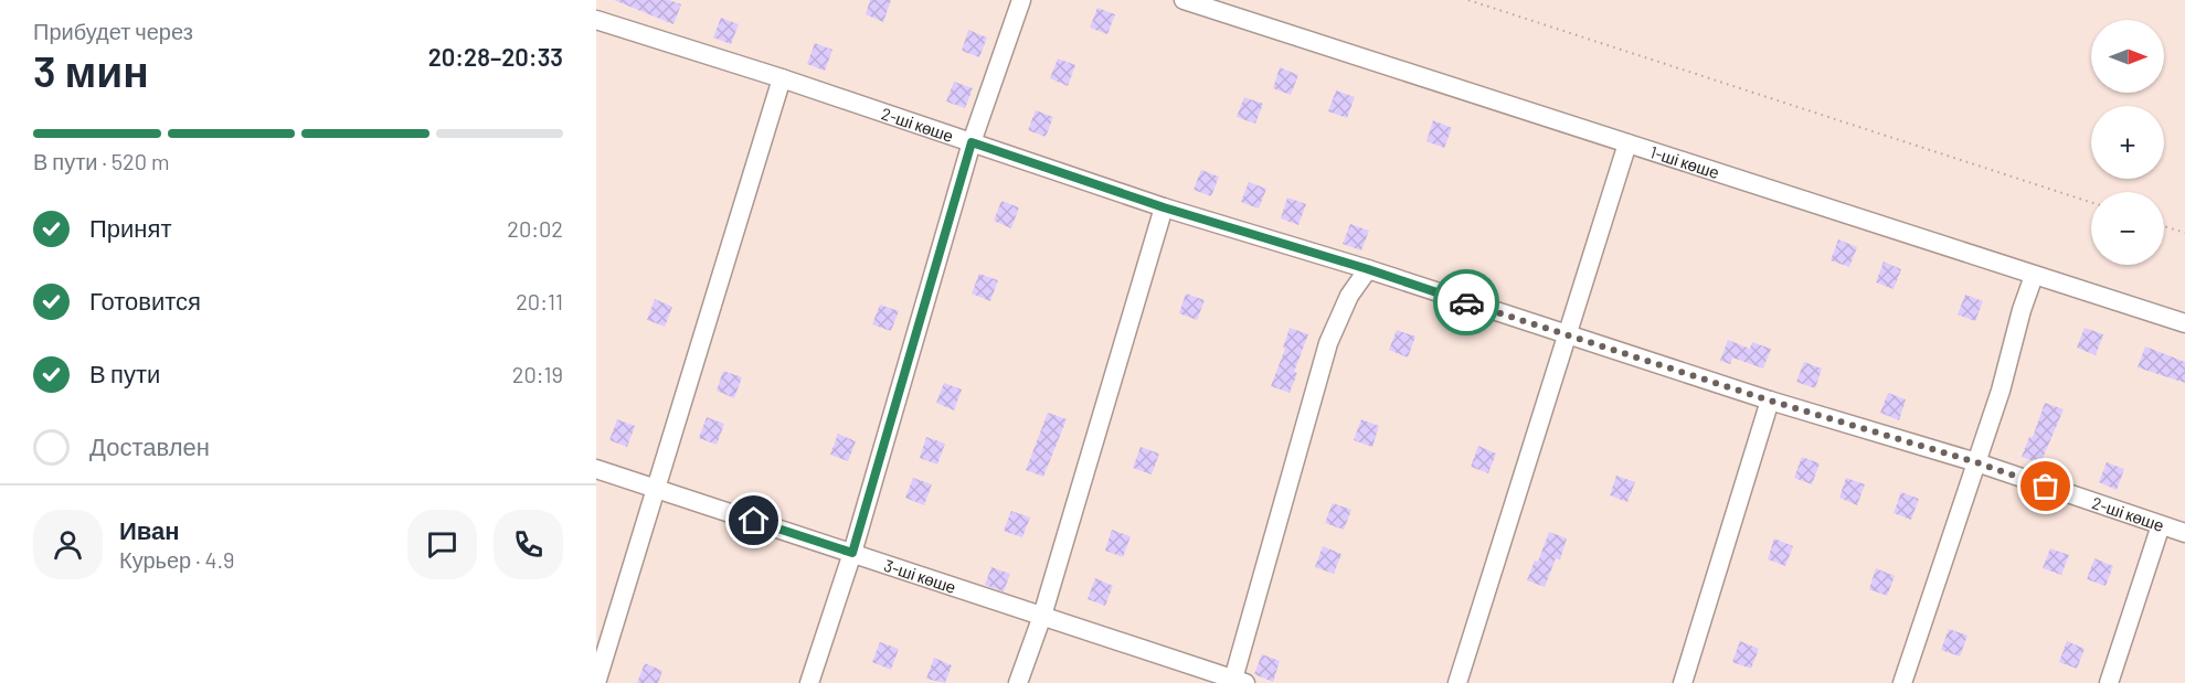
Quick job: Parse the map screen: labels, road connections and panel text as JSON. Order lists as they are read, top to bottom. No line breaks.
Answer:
{"streets":{"lane":["2-ші көше","1-ші көше","3-ші көше"]},"north":"right","page":{"heading":["3 мин","Прибудет через","20:28–20:33"],"panel":["Иван","Курьер · 4.9"],"map_buttons":["+","−"],"bar":"В пути · 520 m","list":[["Принят","20:02"],["Готовится","20:11"],["В пути","20:19"],"Доставлен"]}}
